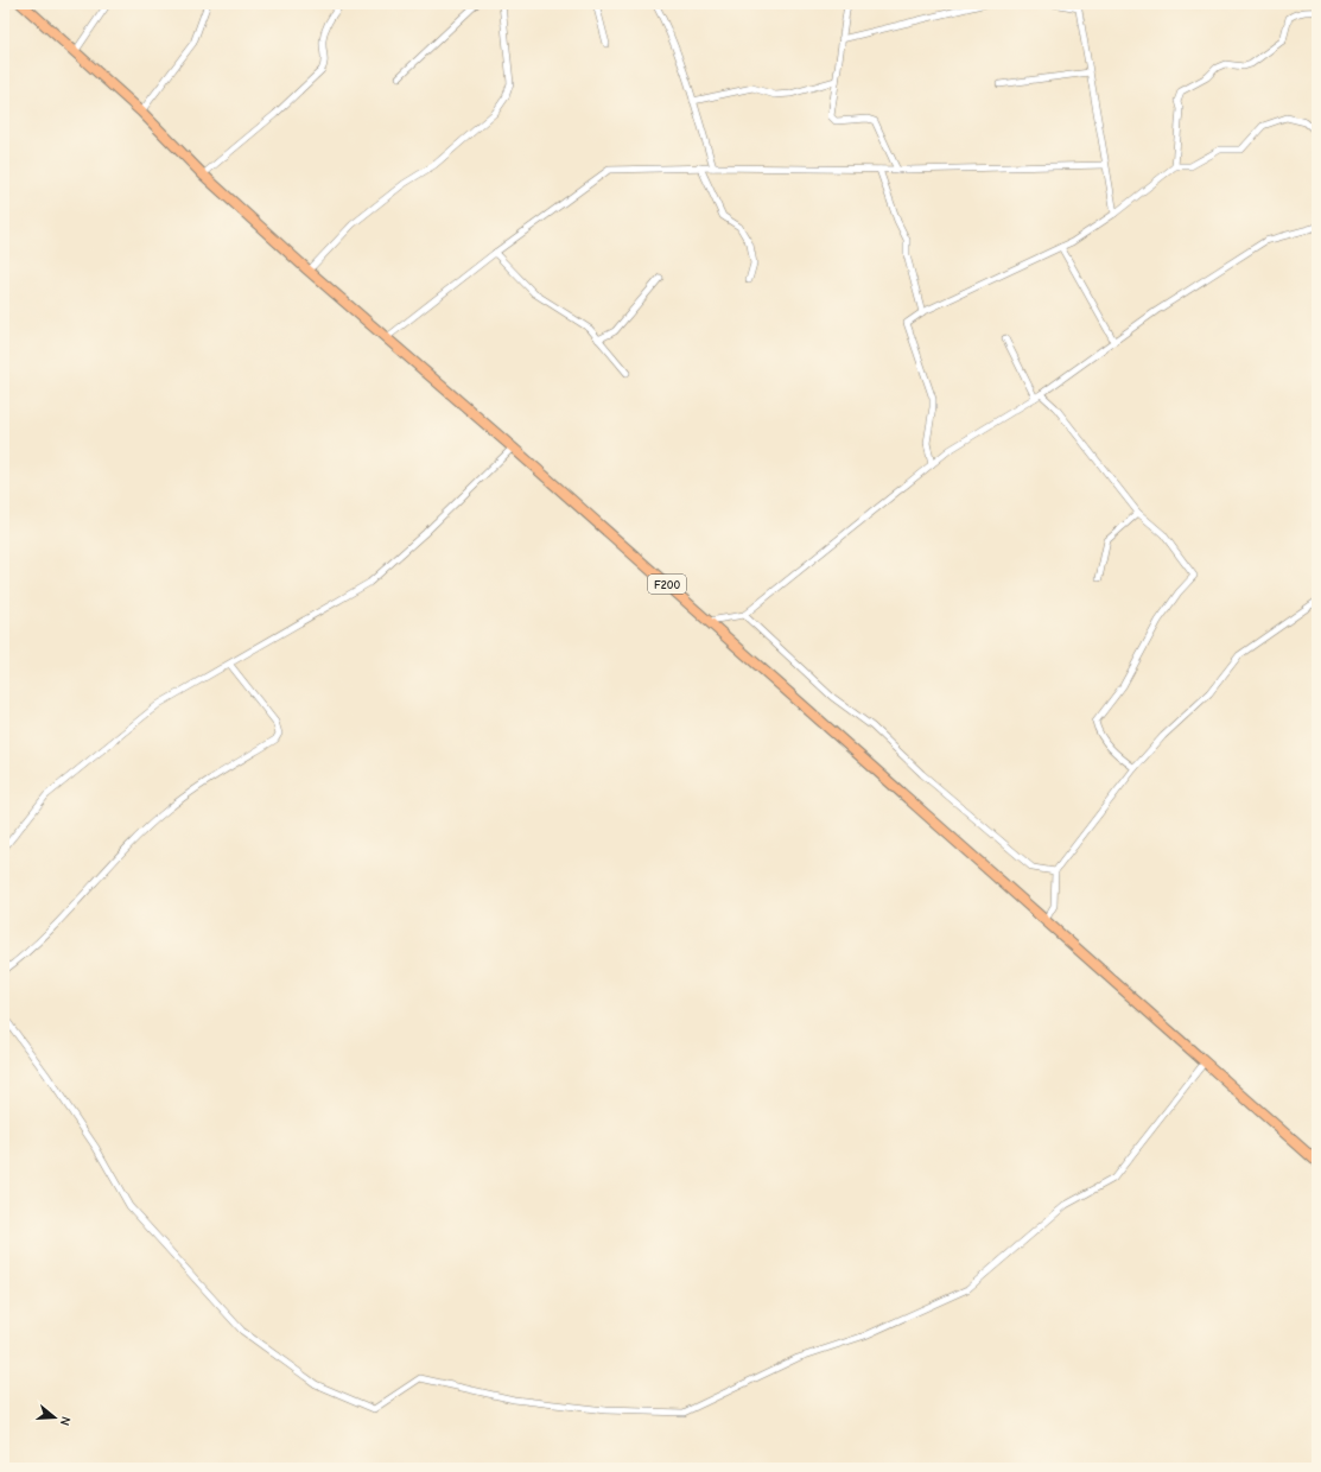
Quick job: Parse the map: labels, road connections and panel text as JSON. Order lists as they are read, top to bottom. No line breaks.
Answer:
{"streets":{"main road":["F200"]},"north":"right"}
